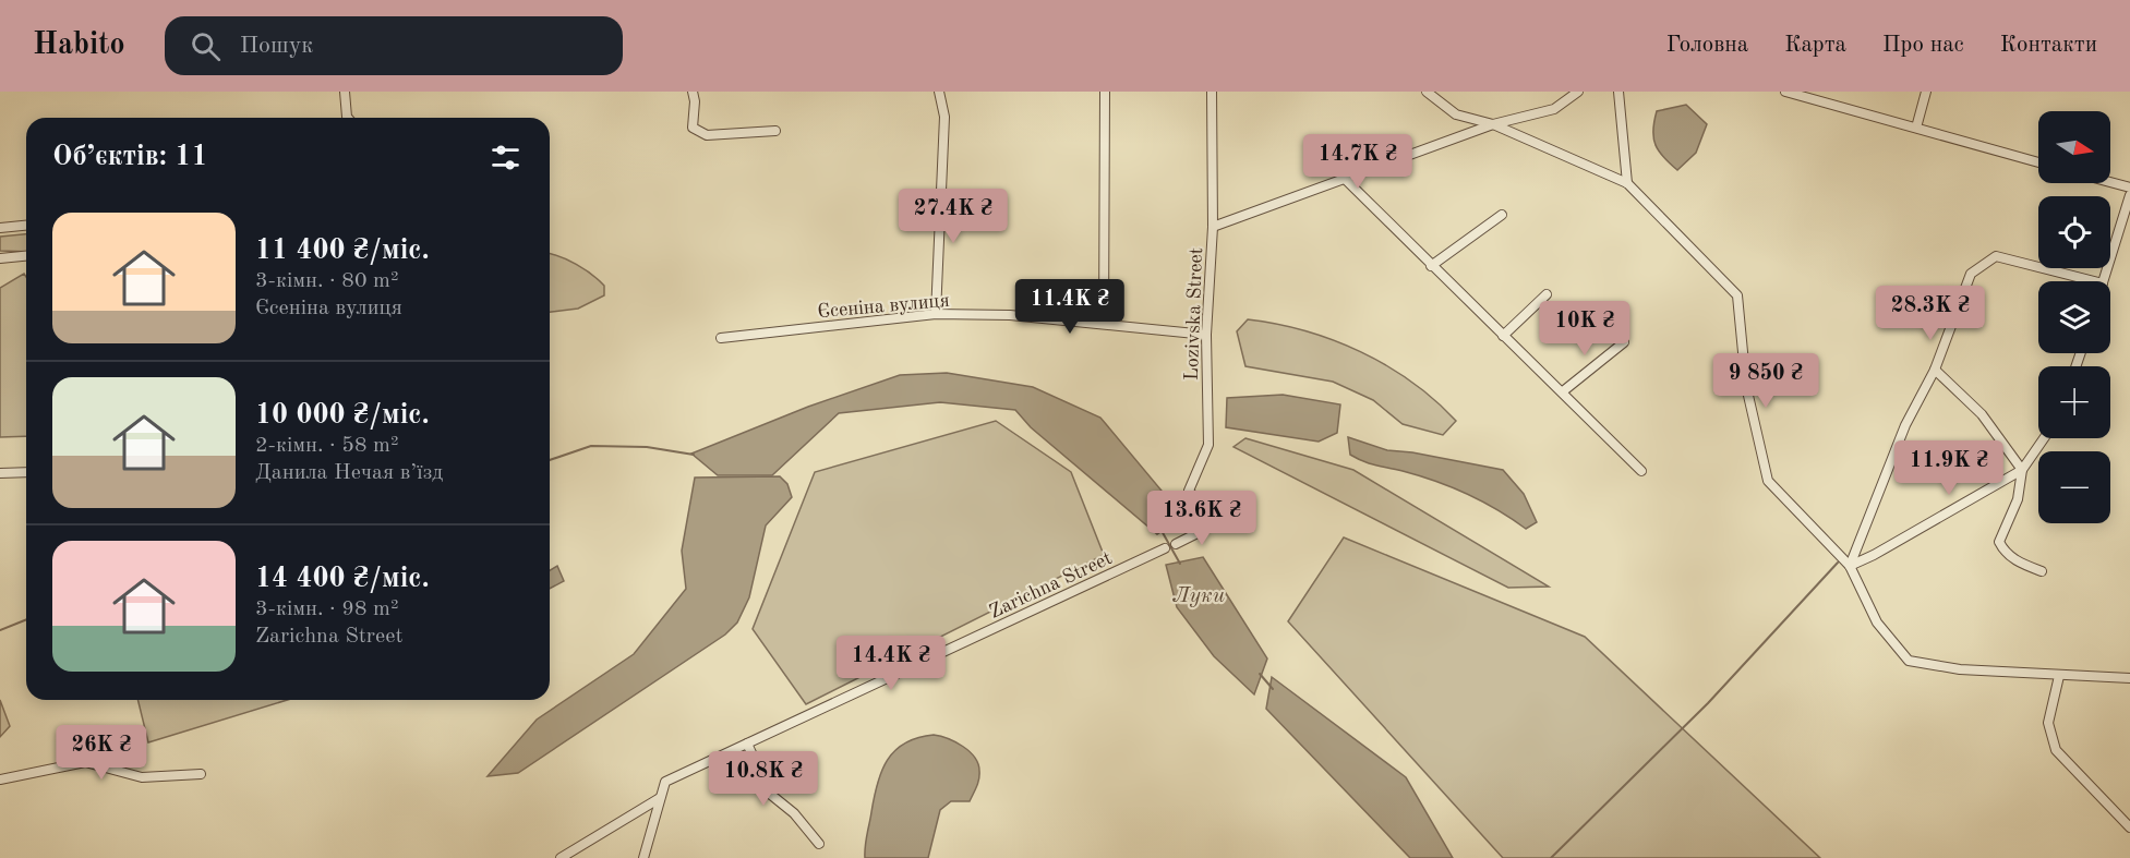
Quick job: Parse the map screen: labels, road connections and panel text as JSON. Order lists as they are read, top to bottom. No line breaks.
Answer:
{"streets":{"street":["Єсеніна вулиця","Lozivska Street","Zarichna Street"]},"crossings":[["Єсеніна вулиця","Lozivska Street"]],"water":["Луки"],"north":"right","page":{"header":"Habito","search":"Пошук","nav":["Головна","Карта","Про нас","Контакти"],"map_buttons":["+","−"],"heading":"Об’єктів: 11","price":["14.7K ₴","27.4K ₴","11.4K ₴","28.3K ₴","10K ₴","9 850 ₴","11.9K ₴","13.6K ₴","14.4K ₴","26K ₴","10.8K ₴"],"list":[{"name":"11 400 ₴/міс.","note":"3-кімн. · 80 m² · Єсеніна вулиця"},{"name":"10 000 ₴/міс.","note":"2-кімн. · 58 m² · Данила Нечая в’їзд"},{"name":"14 400 ₴/міс.","note":"3-кімн. · 98 m² · Zarichna Street"}]}}
